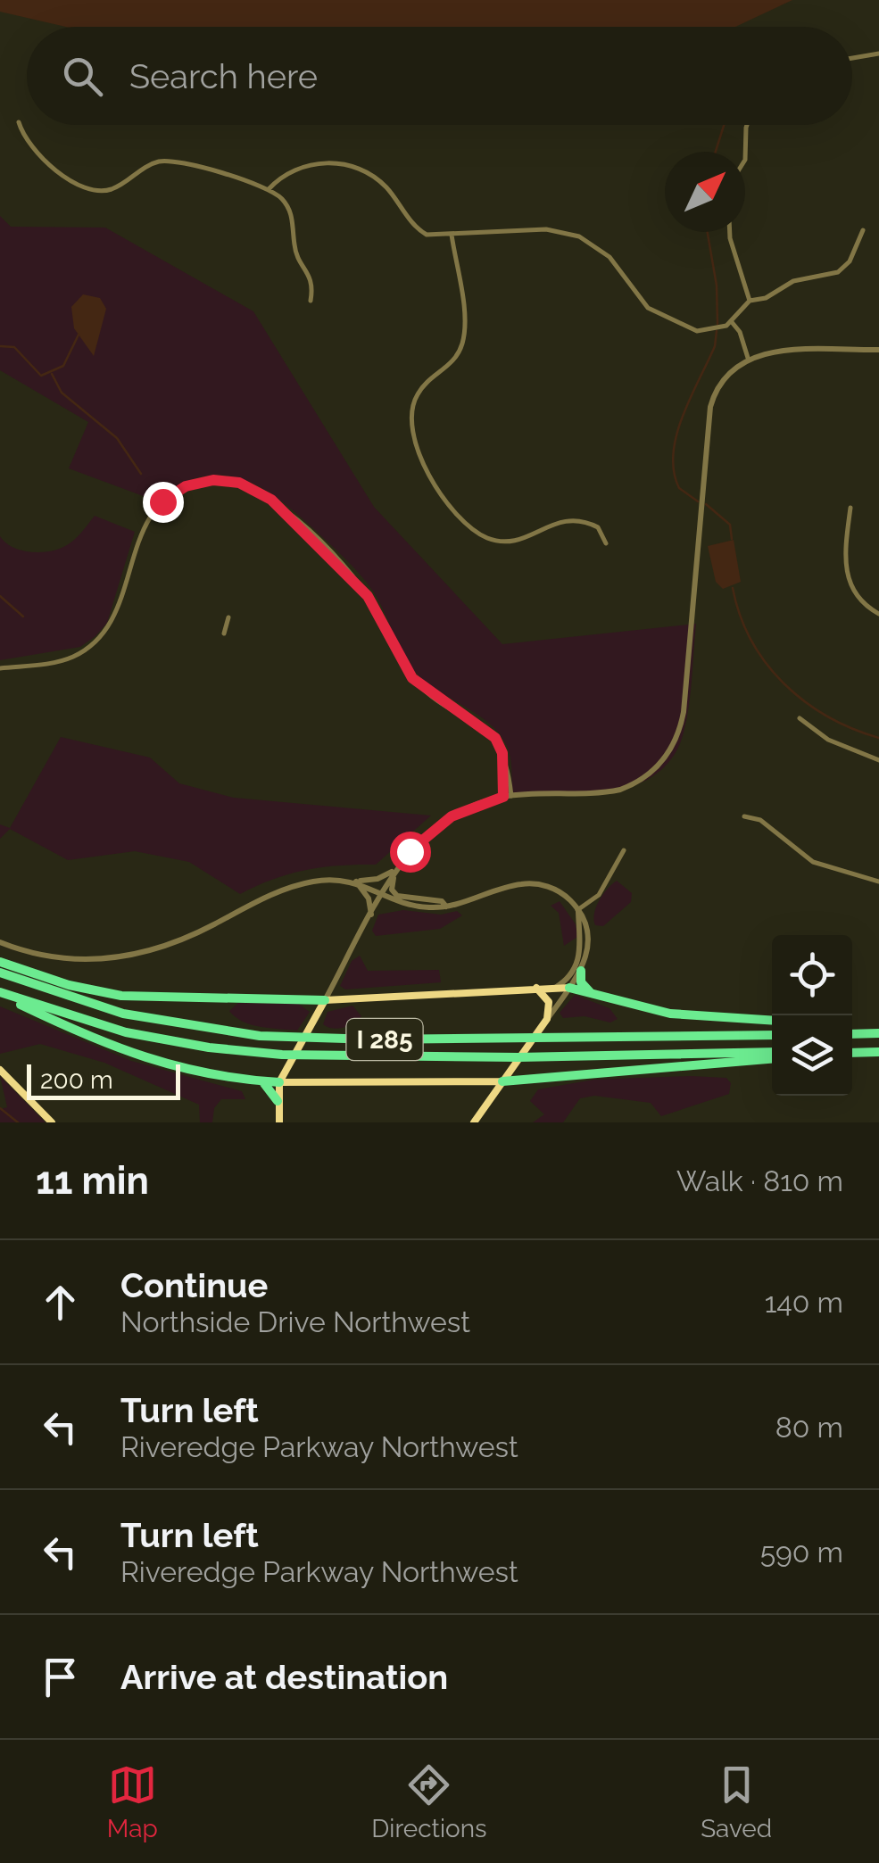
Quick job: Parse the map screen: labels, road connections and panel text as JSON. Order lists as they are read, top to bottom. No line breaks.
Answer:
{"streets":{"highway":["I 285"]},"scale_bar":"200 m","north":"top right","page":{"search":"Search here","scale":"200 m","heading":["11 min","Walk · 810 m"],"list":[["Continue","Northside Drive Northwest","140 m"],["Turn left","Riveredge Parkway Northwest","80 m"],["Turn left","Riveredge Parkway Northwest","590 m"],"Arrive at destination"],"nav":["Map","Directions","Saved"]}}
